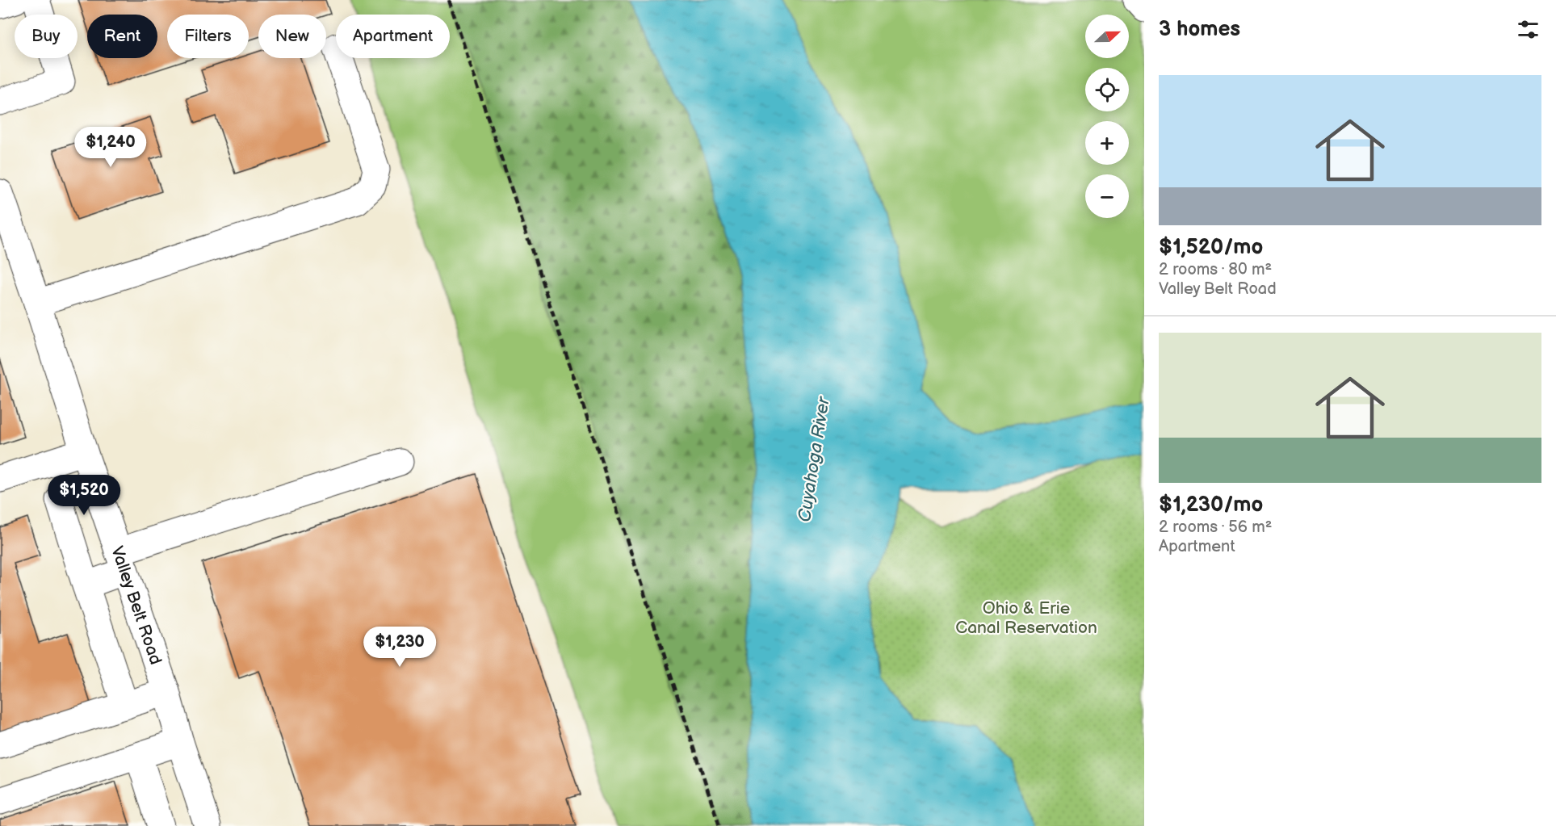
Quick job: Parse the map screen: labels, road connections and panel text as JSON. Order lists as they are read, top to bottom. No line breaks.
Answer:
{"streets":{"street":["Valley Belt Road"]},"water":["Cuyahoga River"],"parks":["Ohio & Erie Canal Reservation"],"north":"right","page":{"heading":"3 homes","map_buttons":["+","−"],"chip":["Buy","Rent","Filters","New","Apartment"],"list":[{"name":"$1,520/mo","note":"2 rooms · 80 m² · Valley Belt Road"},{"name":"$1,230/mo","note":"2 rooms · 56 m² · Apartment"}],"price":["$1,240","$1,520","$1,230"]}}
